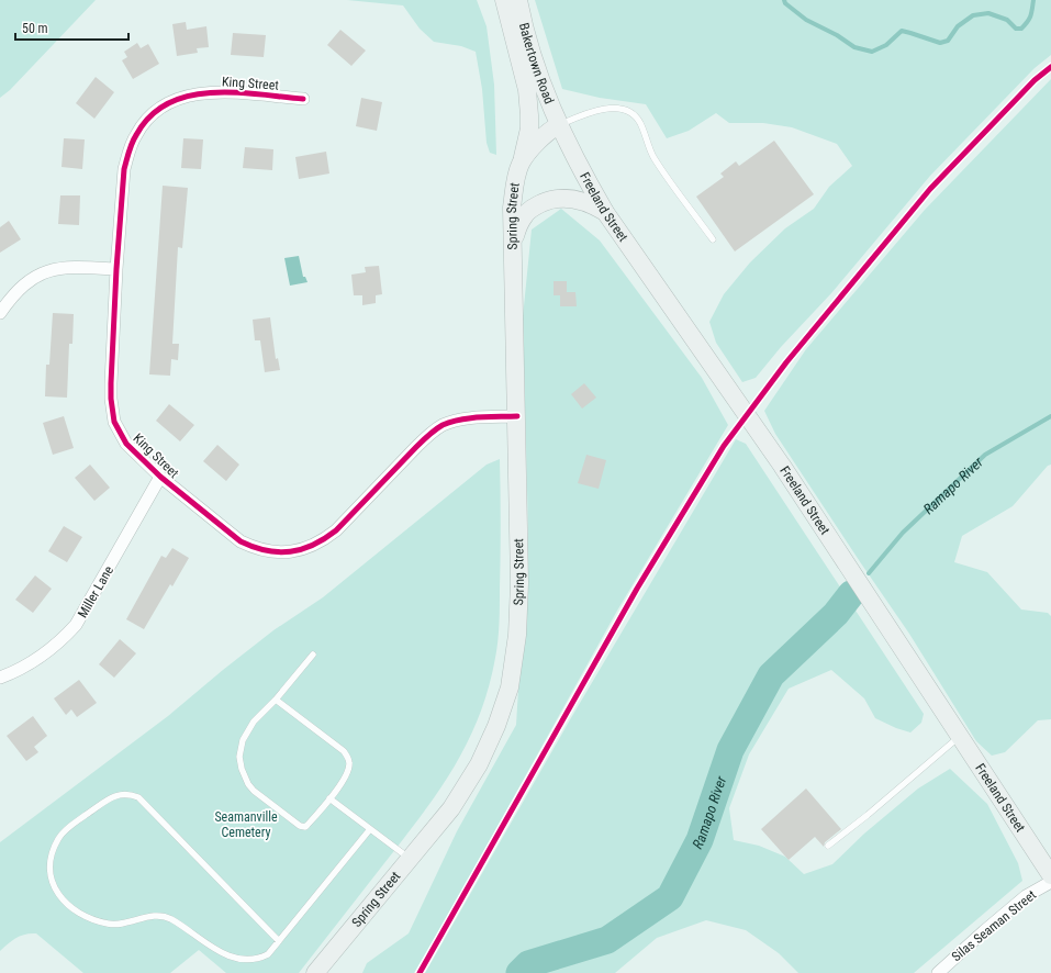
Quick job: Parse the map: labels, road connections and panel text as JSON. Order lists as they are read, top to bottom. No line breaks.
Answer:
{"streets":{"street":["Bakertown Road","King Street","Freeland Street","Spring Street","Miller Lane","Silas Seaman Street"]},"crossings":[["Bakertown Road","Freeland Street"],["Bakertown Road","Spring Street"],["King Street","Spring Street"],["King Street","Miller Lane"],["Freeland Street","Spring Street"]],"water":["Ramapo River"],"parks":["Seamanville Cemetery"],"scale_bar":"50 m"}
